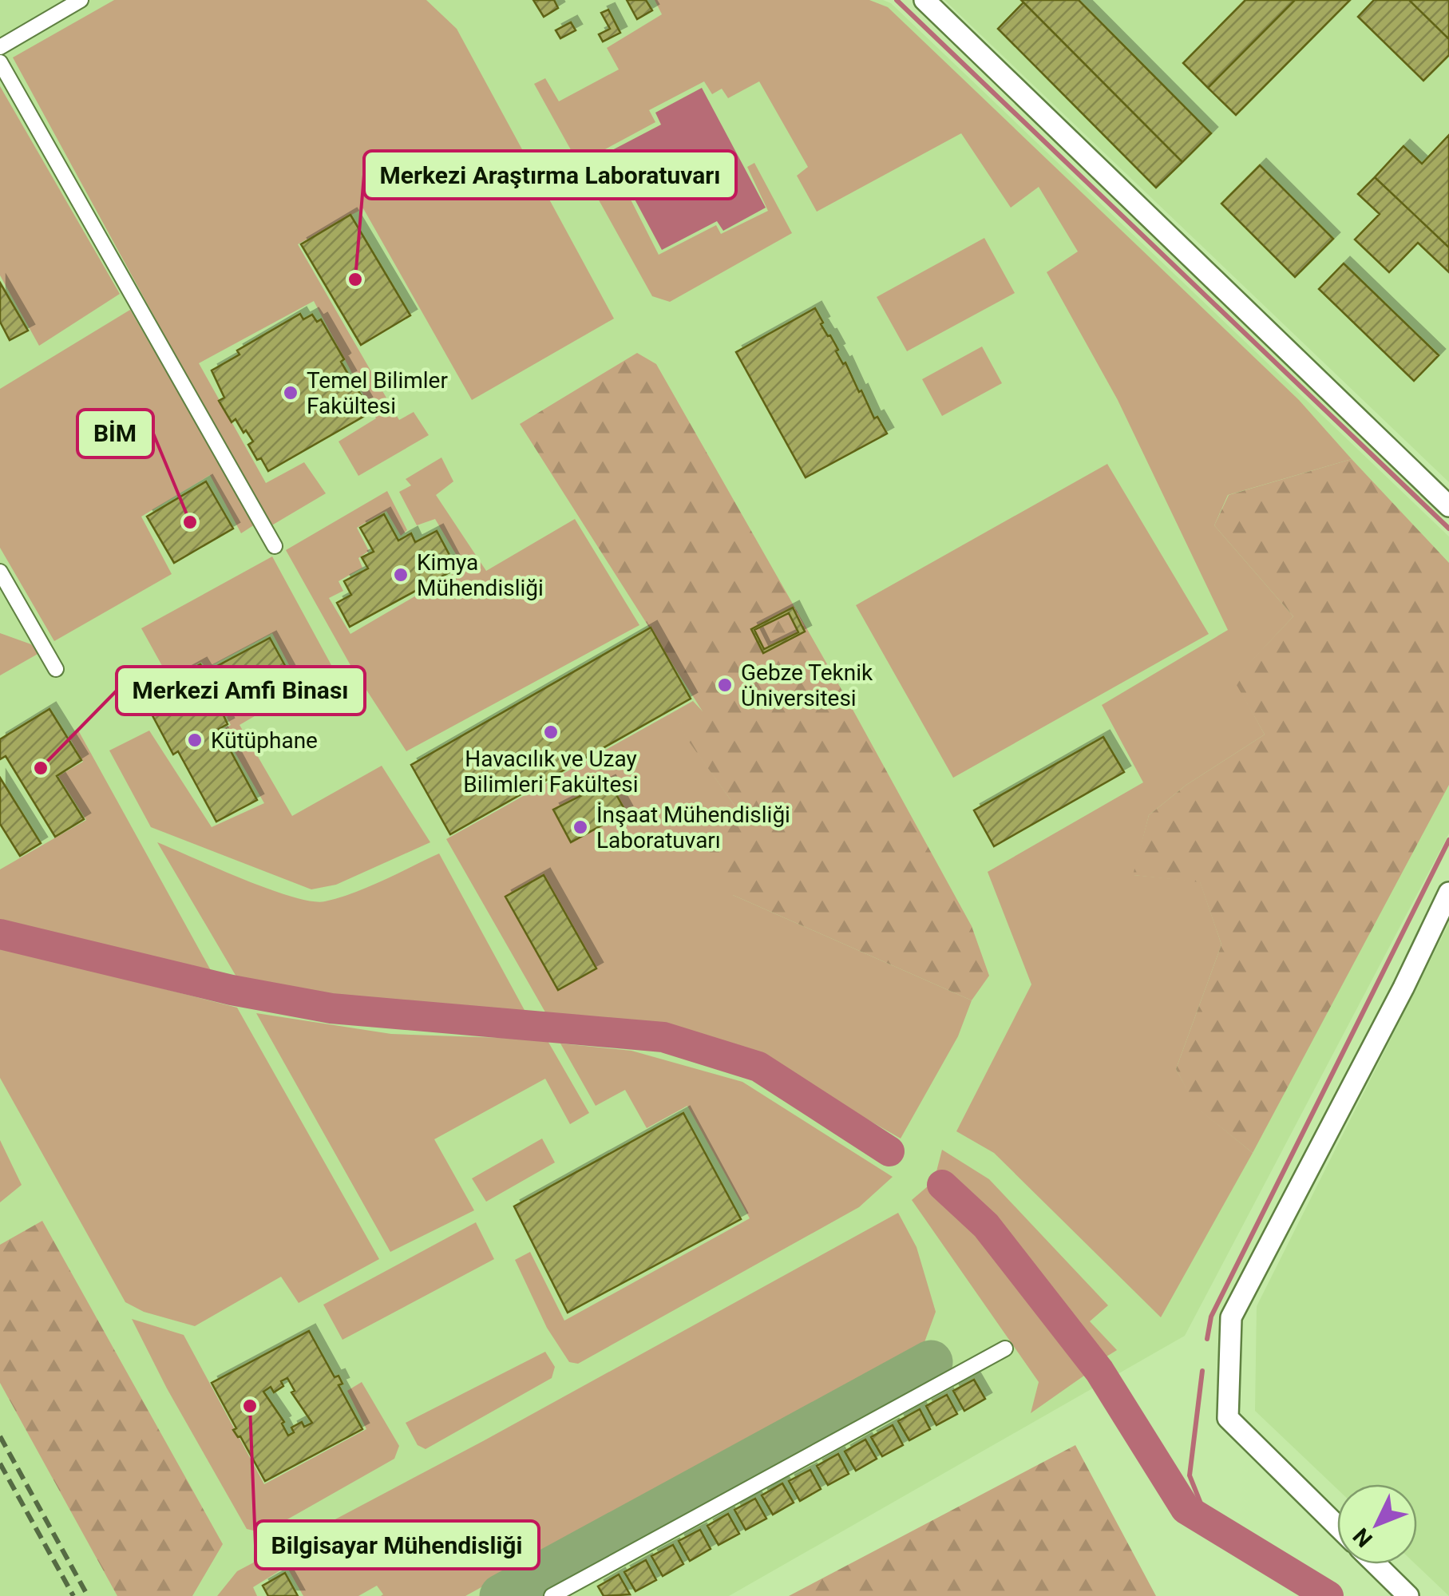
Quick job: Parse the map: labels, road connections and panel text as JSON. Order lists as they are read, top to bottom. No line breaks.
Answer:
{"places":["Merkezi Araştırma Laboratuvarı","Temel Bilimler Fakültesi","BİM","Kimya Mühendisliği","Gebze Teknik Üniversitesi","Havacılık ve Uzay Bilimleri Fakültesi","Kütüphane","Merkezi Amfi Binası","İnşaat Mühendisliği Laboratuvarı","Bilgisayar Mühendisliği"],"north":"bottom left"}
